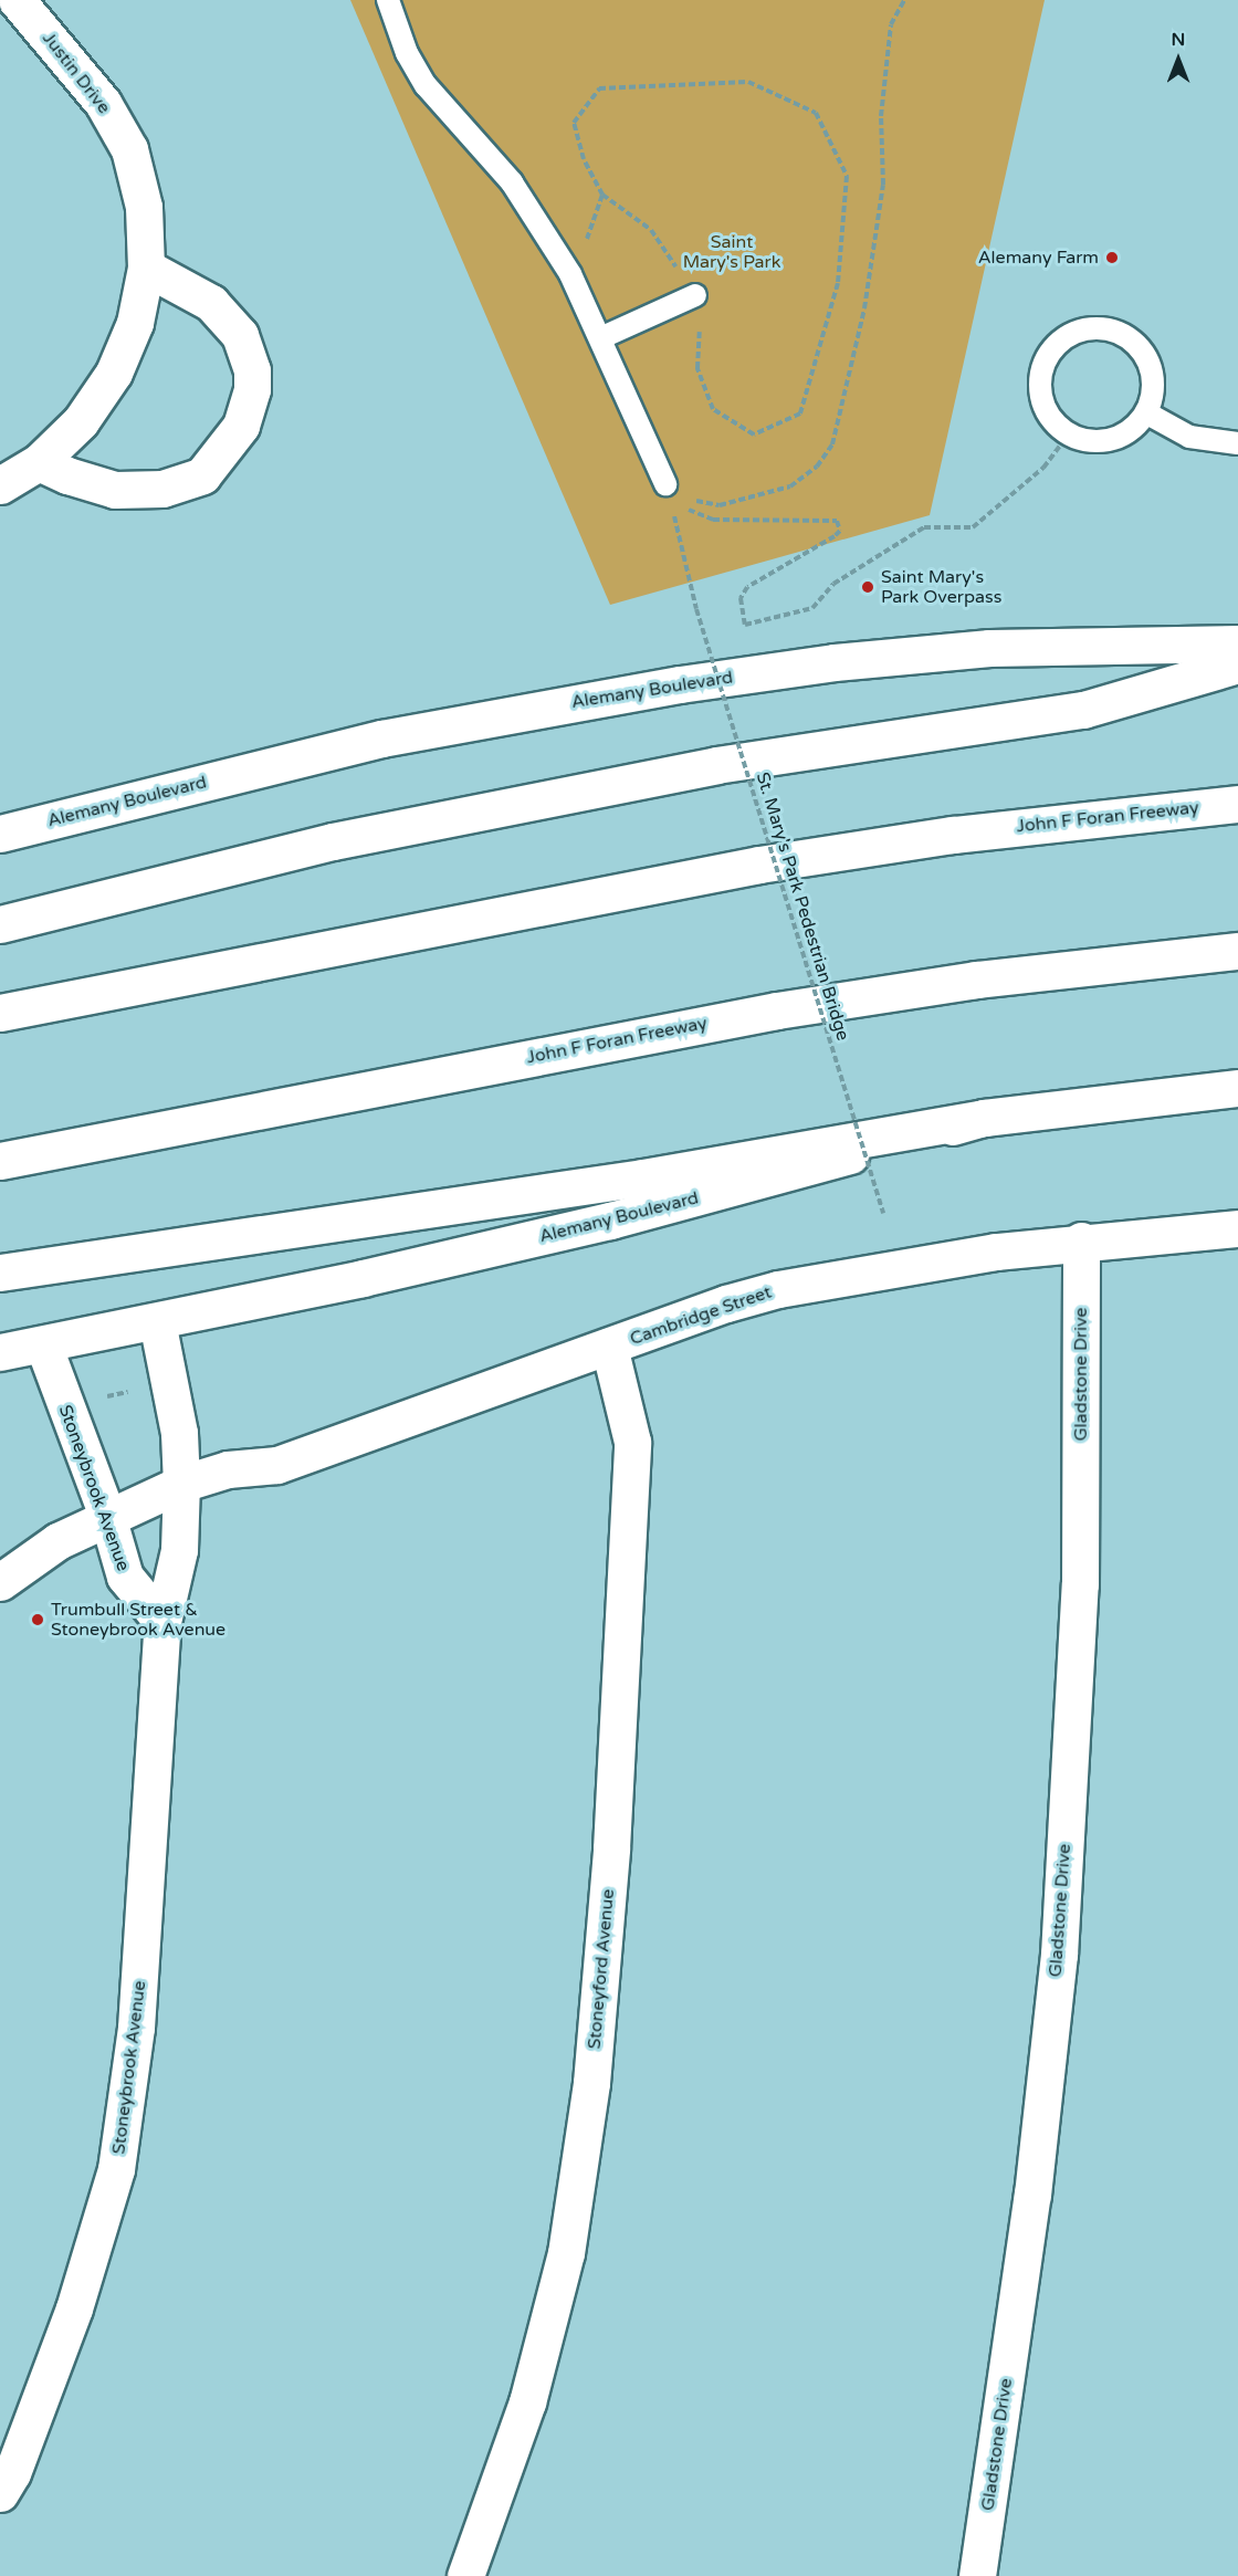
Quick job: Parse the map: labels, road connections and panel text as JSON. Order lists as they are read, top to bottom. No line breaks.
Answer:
{"streets":{"main road":["Justin Drive","Alemany Boulevard","John F Foran Freeway","Cambridge Street","Gladstone Drive","Stoneybrook Avenue","Stoneyford Avenue"],"path":["St. Mary's Park Pedestrian Bridge"]},"crossings":[["Alemany Boulevard","Stoneybrook Avenue"],["Cambridge Street","Gladstone Drive"],["Cambridge Street","Stoneybrook Avenue"],["Cambridge Street","Stoneyford Avenue"]],"parks":["Saint Mary's Park"],"places":["Alemany Farm","Saint Mary's Park Overpass","Trumbull Street & Stoneybrook Avenue"],"north":"top"}
